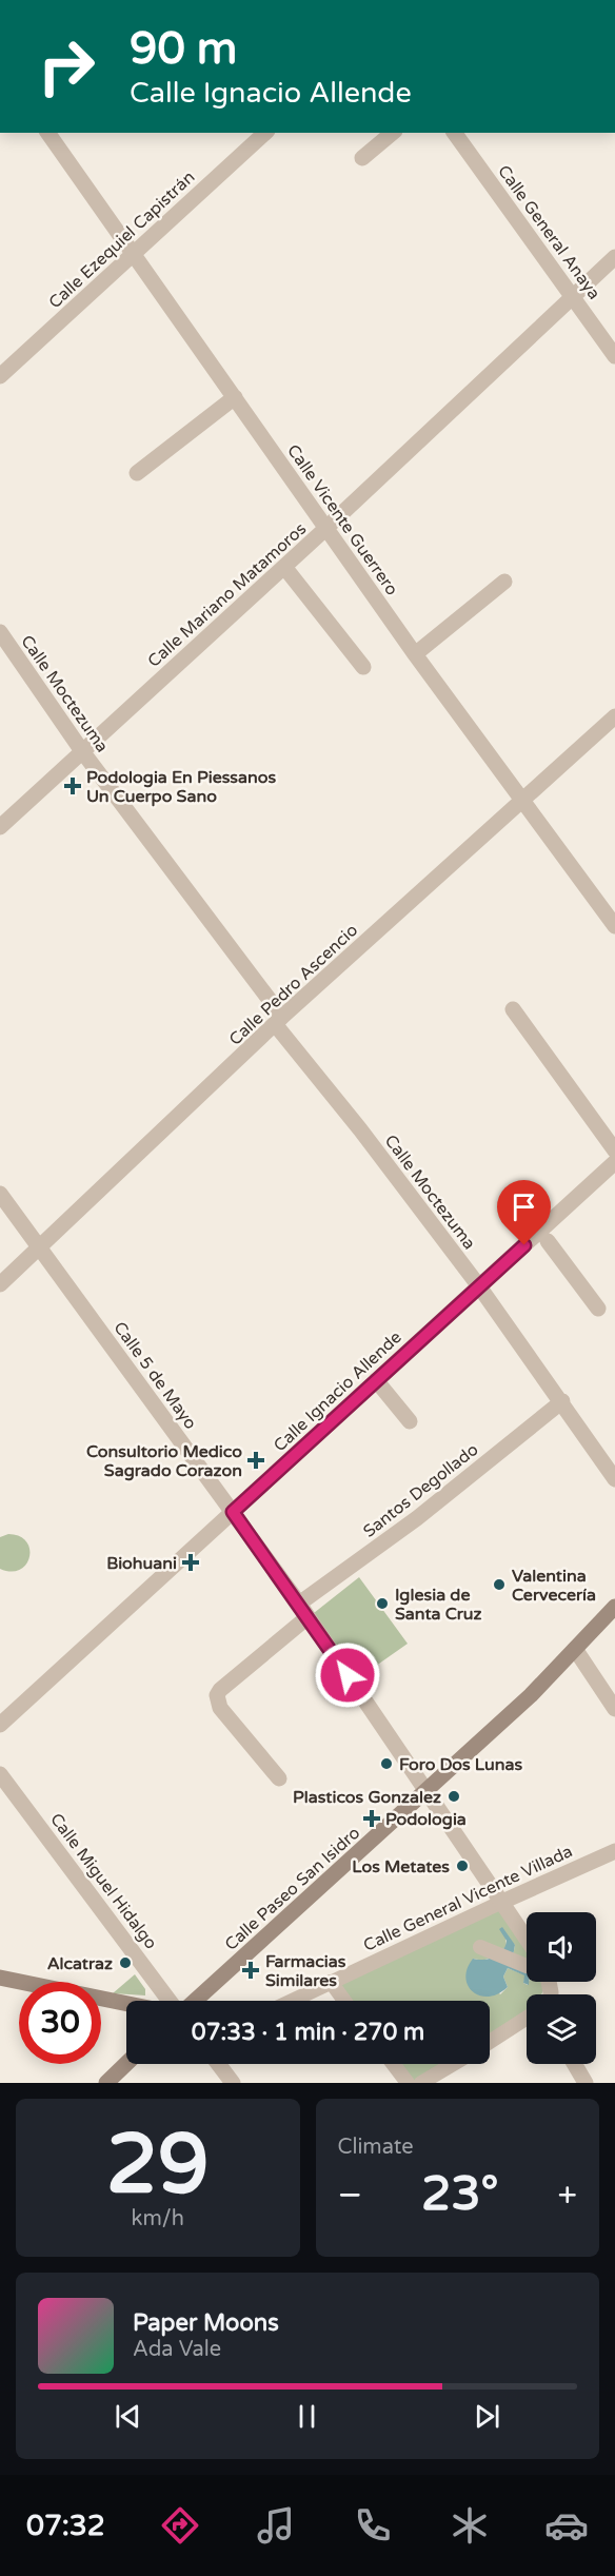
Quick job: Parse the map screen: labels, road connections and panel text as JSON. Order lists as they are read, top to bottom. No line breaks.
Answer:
{"streets":{"main road":["Calle Paseo San Isidro"],"street":["Calle General Anaya","Calle Ezequiel Capistrán","Calle Vicente Guerrero","Calle Mariano Matamoros","Calle Moctezuma","Calle Pedro Ascencio","Calle 5 de Mayo","Calle Ignacio Allende","Santos Degollado","Calle Miguel Hidalgo","Calle General Vicente Villada"]},"crossings":[["Calle General Anaya","Calle Mariano Matamoros"],["Calle Ezequiel Capistrán","Calle Vicente Guerrero"],["Calle Vicente Guerrero","Calle Mariano Matamoros"],["Calle Vicente Guerrero","Calle Pedro Ascencio"],["Calle Mariano Matamoros","Calle Moctezuma"],["Calle Moctezuma","Calle Pedro Ascencio"],["Calle Moctezuma","Calle Ignacio Allende"],["Calle Moctezuma","Santos Degollado"],["Calle Pedro Ascencio","Calle 5 de Mayo"],["Calle 5 de Mayo","Calle Ignacio Allende"],["Calle 5 de Mayo","Santos Degollado"],["Calle 5 de Mayo","Calle Paseo San Isidro"],["Calle 5 de Mayo","Calle General Vicente Villada"]],"places":{"health":["Podologia En Piessanos Un Cuerpo Sano","Consultorio Medico Sagrado Corazon","Biohuani","Podologia","Farmacias Similares"],"other":["Valentina Cervecería","Iglesia de Santa Cruz","Foro Dos Lunas","Plasticos Gonzalez","Los Metates","Alcatraz"]},"page":{"turn":["90 m","Calle Ignacio Allende"],"limit":"30","trip":"07:33 · 1 min · 270 m","tile":[["29","km/h"],"Climate"],"heat":["−","23°","+"],"song":["Paper Moons","Ada Vale"],"tabs":"07:32"}}
